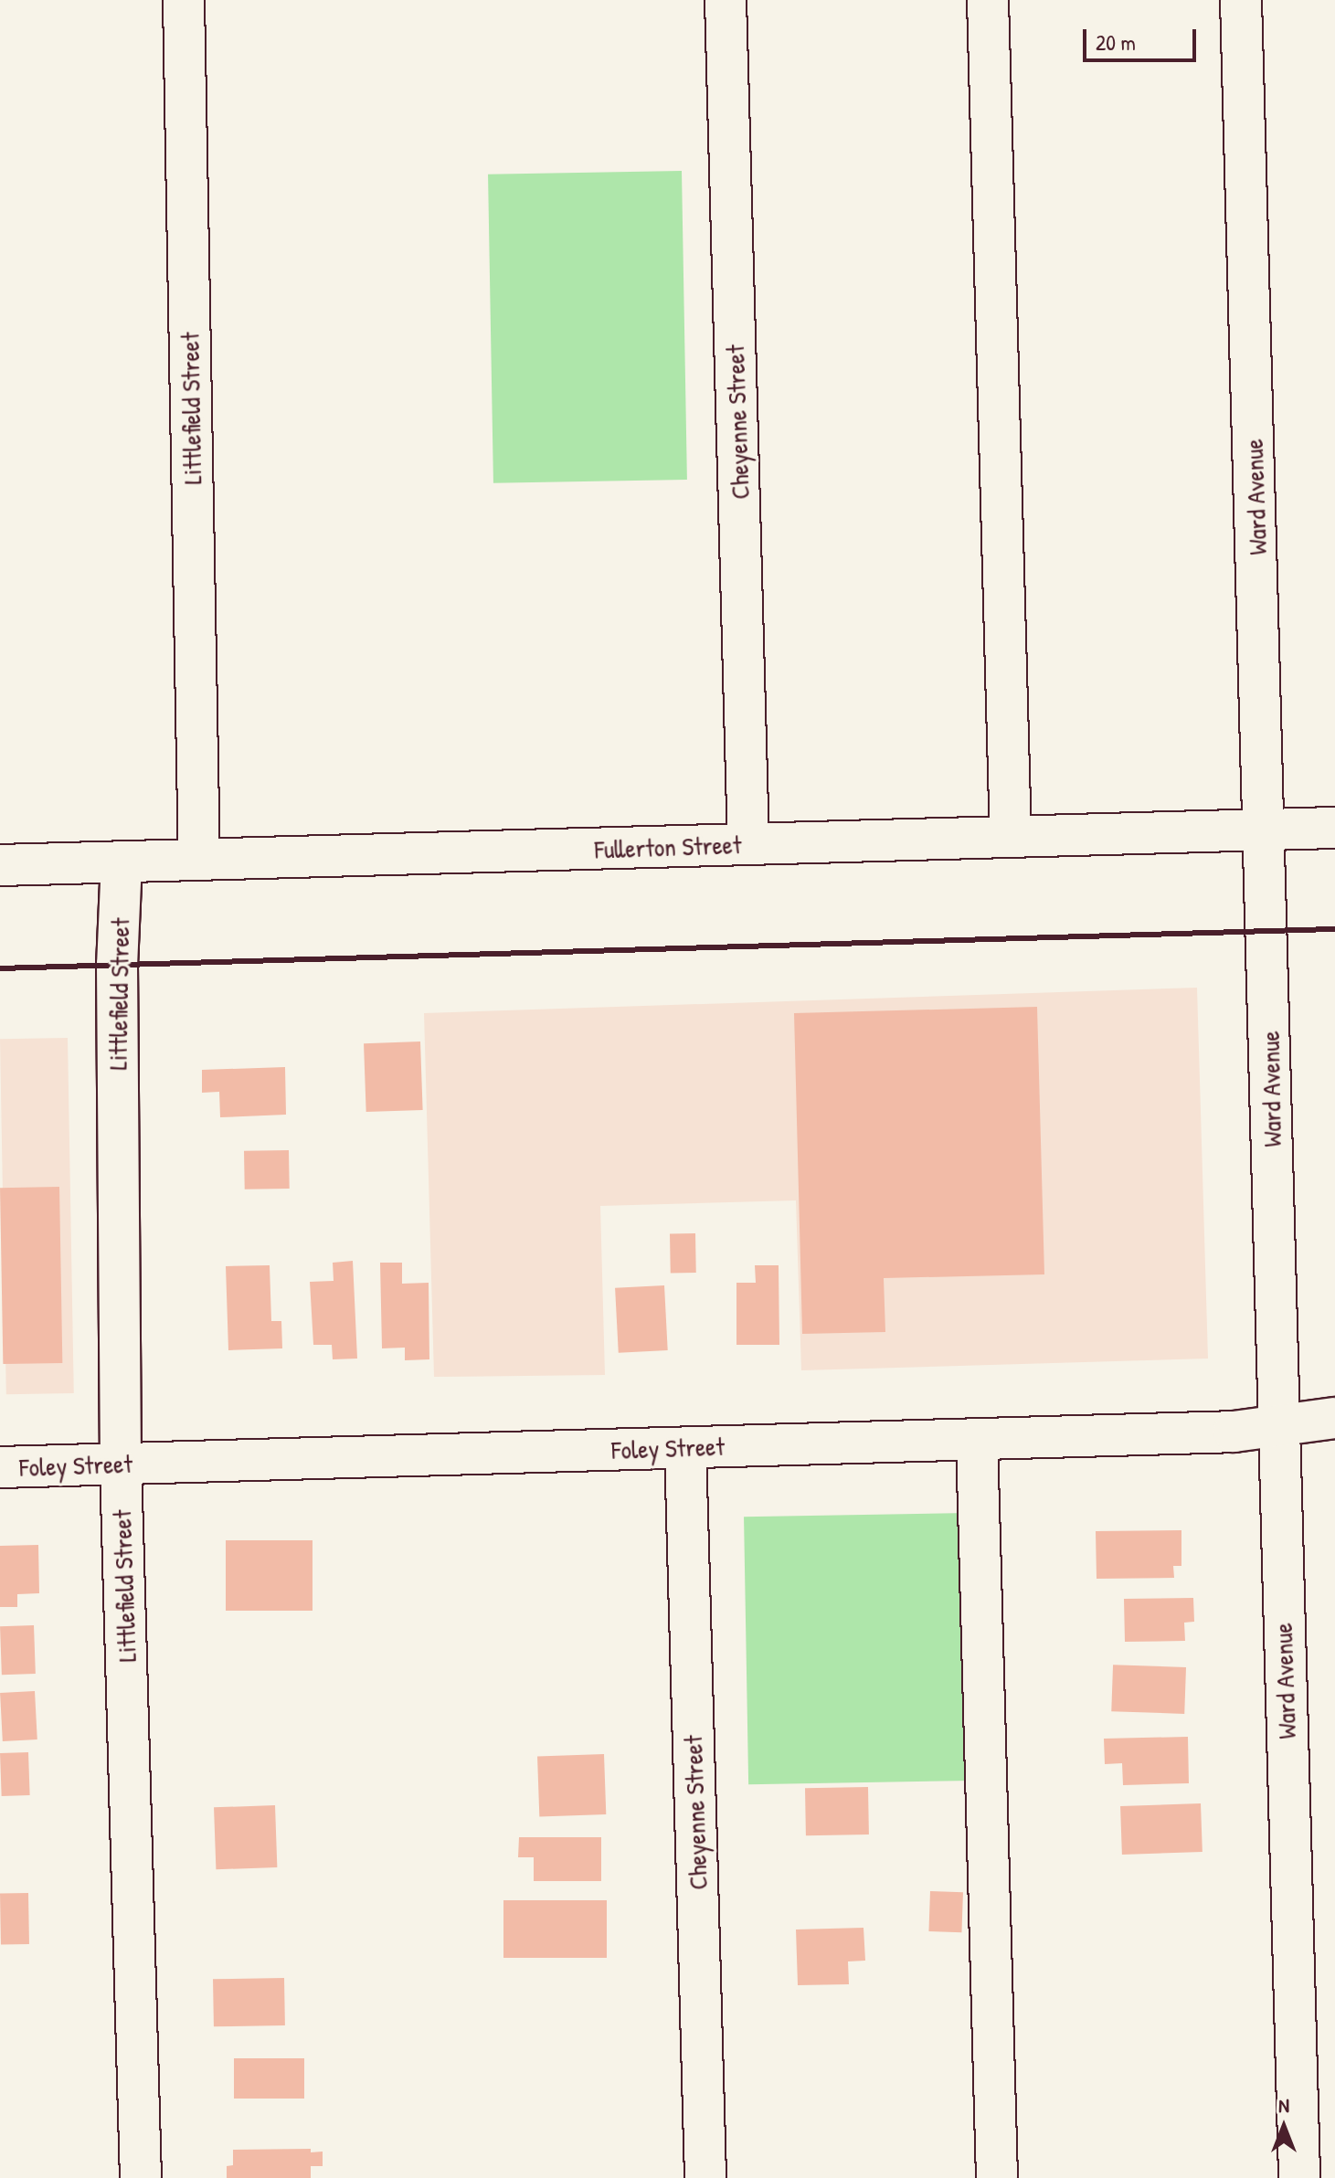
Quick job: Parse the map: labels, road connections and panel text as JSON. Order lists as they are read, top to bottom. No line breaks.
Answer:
{"streets":{"street":["Littlefield Street","Cheyenne Street","Ward Avenue","Fullerton Street","Foley Street"]},"crossings":[["Littlefield Street","Fullerton Street"],["Littlefield Street","Foley Street"],["Cheyenne Street","Fullerton Street"],["Cheyenne Street","Foley Street"],["Ward Avenue","Fullerton Street"],["Ward Avenue","Foley Street"]],"scale_bar":"20 m","north":"top"}
